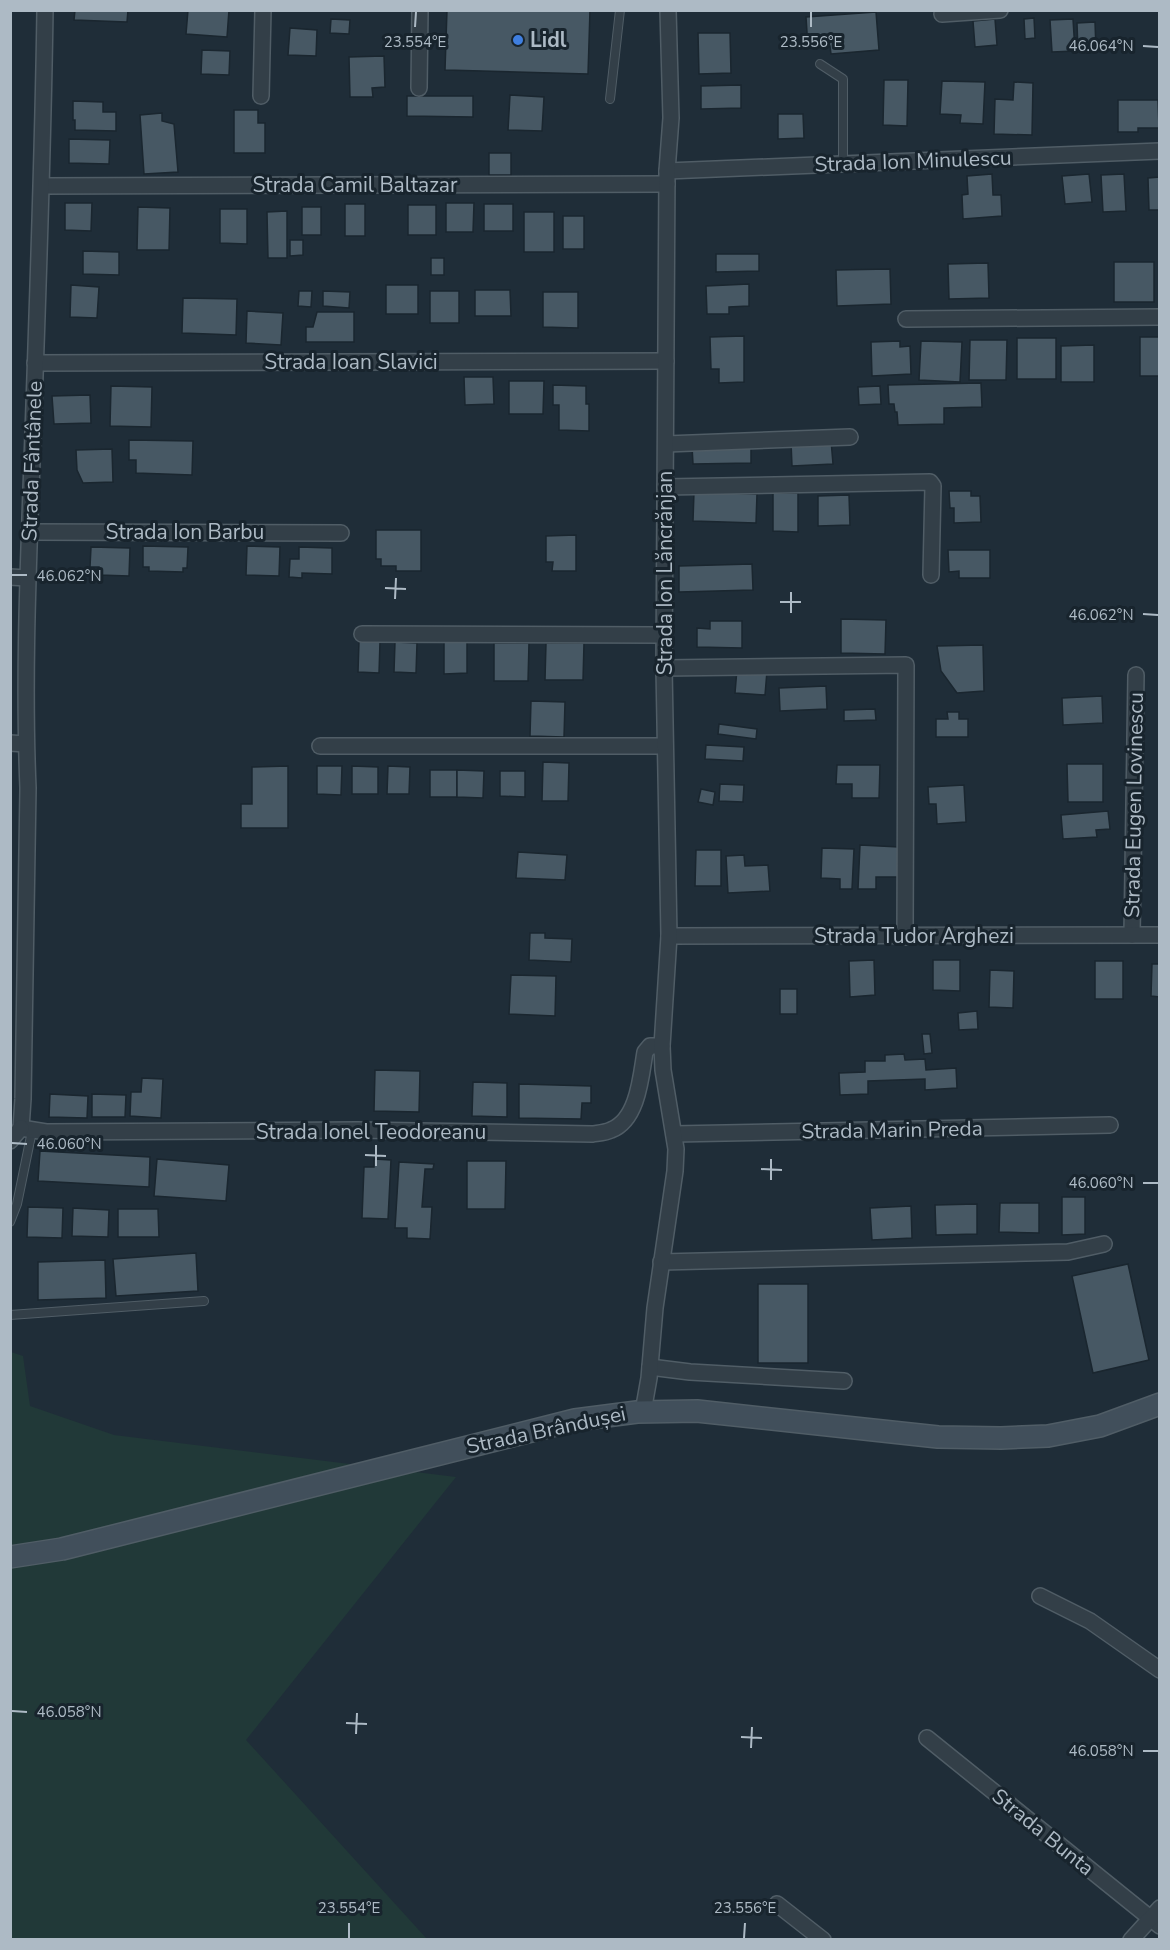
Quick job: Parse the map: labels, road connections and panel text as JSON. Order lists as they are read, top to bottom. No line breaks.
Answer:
{"streets":{"main road":["Strada Brândușei"],"street":["Strada Ion Minulescu","Strada Camil Baltazar","Strada Ioan Slavici","Strada Fântânele","Strada Ion Barbu","Strada Ion Lăncrănjan","Strada Eugen Lovinescu","Strada Tudor Arghezi","Strada Marin Preda","Strada Ionel Teodoreanu","Strada Bunta"]},"crossings":[["Strada Ion Minulescu","Strada Camil Baltazar"],["Strada Ion Minulescu","Strada Ion Lăncrănjan"],["Strada Camil Baltazar","Strada Fântânele"],["Strada Camil Baltazar","Strada Ion Lăncrănjan"],["Strada Ioan Slavici","Strada Fântânele"],["Strada Ioan Slavici","Strada Ion Lăncrănjan"],["Strada Fântânele","Strada Ion Barbu"],["Strada Fântânele","Strada Ionel Teodoreanu"],["Strada Ion Lăncrănjan","Strada Tudor Arghezi"],["Strada Ion Lăncrănjan","Strada Marin Preda"],["Strada Ion Lăncrănjan","Strada Ionel Teodoreanu"],["Strada Ion Lăncrănjan","Strada Brândușei"],["Strada Eugen Lovinescu","Strada Tudor Arghezi"]],"places":["Lidl"],"coordinates":["23.554°E","23.556°E","46.064°N","46.062°N","46.060°N","46.058°N"]}
